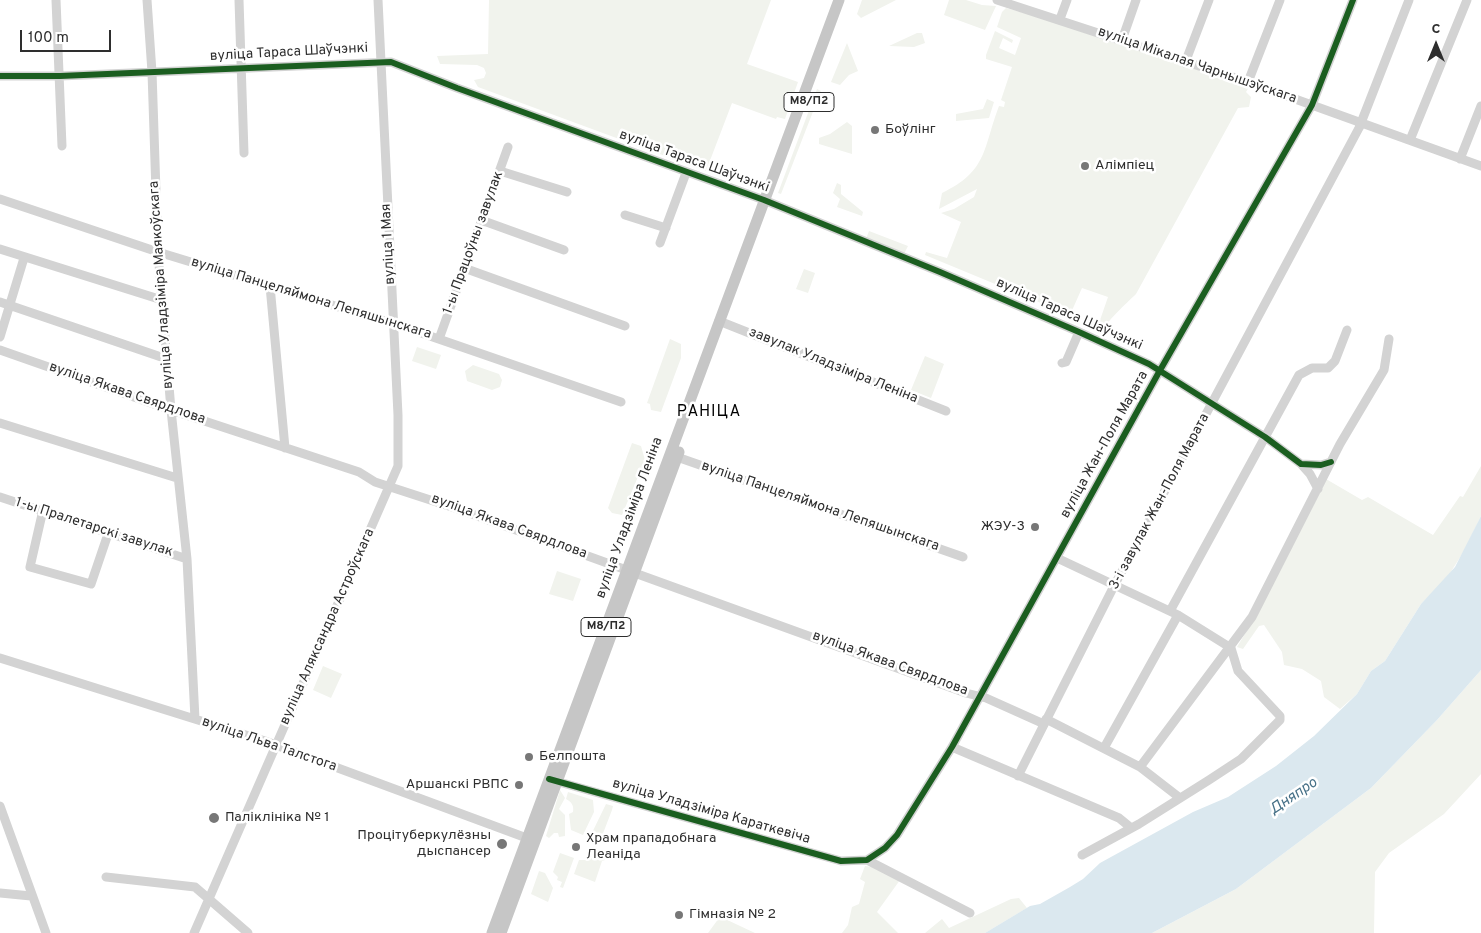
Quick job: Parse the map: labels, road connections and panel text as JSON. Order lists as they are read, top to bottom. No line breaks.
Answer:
{"streets":{"main road":["М8/П2","вуліца Уладзіміра Леніна"],"street":["вуліца Тараса Шаўчэнкі","вуліца Мікалая Чарнышэўскага","1-ы Працоўны завулак","вуліца 1 Мая","вуліца Уладзіміра Маякоўскага","вуліца Панцеляймона Лепяшынскага","завулак Уладзіміра Леніна","вуліца Якава Свярдлова","вуліца Жан-Поля Марата","3-і завулак Жан-Поля Марата","1-ы Пралетарскі завулак","вуліца Аляксандра Астроўскага","вуліца Льва Талстога","вуліца Уладзіміра Караткевіча"]},"crossings":[["вуліца Тараса Шаўчэнкі","вуліца 1 Мая"],["вуліца Тараса Шаўчэнкі","вуліца Уладзіміра Маякоўскага"],["вуліца Тараса Шаўчэнкі","вуліца Жан-Поля Марата"],["вуліца Тараса Шаўчэнкі","3-і завулак Жан-Поля Марата"],["вуліца Тараса Шаўчэнкі","вуліца Уладзіміра Леніна"],["вуліца Мікалая Чарнышэўскага","вуліца Жан-Поля Марата"],["вуліца Мікалая Чарнышэўскага","3-і завулак Жан-Поля Марата"],["1-ы Працоўны завулак","вуліца Панцеляймона Лепяшынскага"],["вуліца 1 Мая","вуліца Панцеляймона Лепяшынскага"],["вуліца 1 Мая","вуліца Якава Свярдлова"],["вуліца 1 Мая","вуліца Аляксандра Астроўскага"],["вуліца Уладзіміра Маякоўскага","вуліца Панцеляймона Лепяшынскага"],["вуліца Уладзіміра Маякоўскага","вуліца Якава Свярдлова"],["вуліца Уладзіміра Маякоўскага","1-ы Пралетарскі завулак"],["вуліца Уладзіміра Маякоўскага","вуліца Льва Талстога"],["вуліца Панцеляймона Лепяшынскага","вуліца Уладзіміра Леніна"],["завулак Уладзіміра Леніна","вуліца Уладзіміра Леніна"],["вуліца Якава Свярдлова","вуліца Жан-Поля Марата"],["вуліца Якава Свярдлова","3-і завулак Жан-Поля Марата"],["вуліца Якава Свярдлова","вуліца Уладзіміра Леніна"],["вуліца Якава Свярдлова","вуліца Аляксандра Астроўскага"],["вуліца Жан-Поля Марата","вуліца Уладзіміра Караткевіча"],["вуліца Уладзіміра Леніна","вуліца Льва Талстога"],["вуліца Уладзіміра Леніна","вуліца Уладзіміра Караткевіча"],["вуліца Аляксандра Астроўскага","вуліца Льва Талстога"]],"districts":["РАНІЦА"],"water":["Дняпро"],"places":["Боўлінг","Алімпіец","ЖЭУ-3","Белпошта","Аршанскі РВПС","Паліклініка № 1","Процітуберкулёзны дыспансер","Храм прападобнага Леаніда","Гімназія № 2"],"scale_bar":"100 m","north":"top"}
